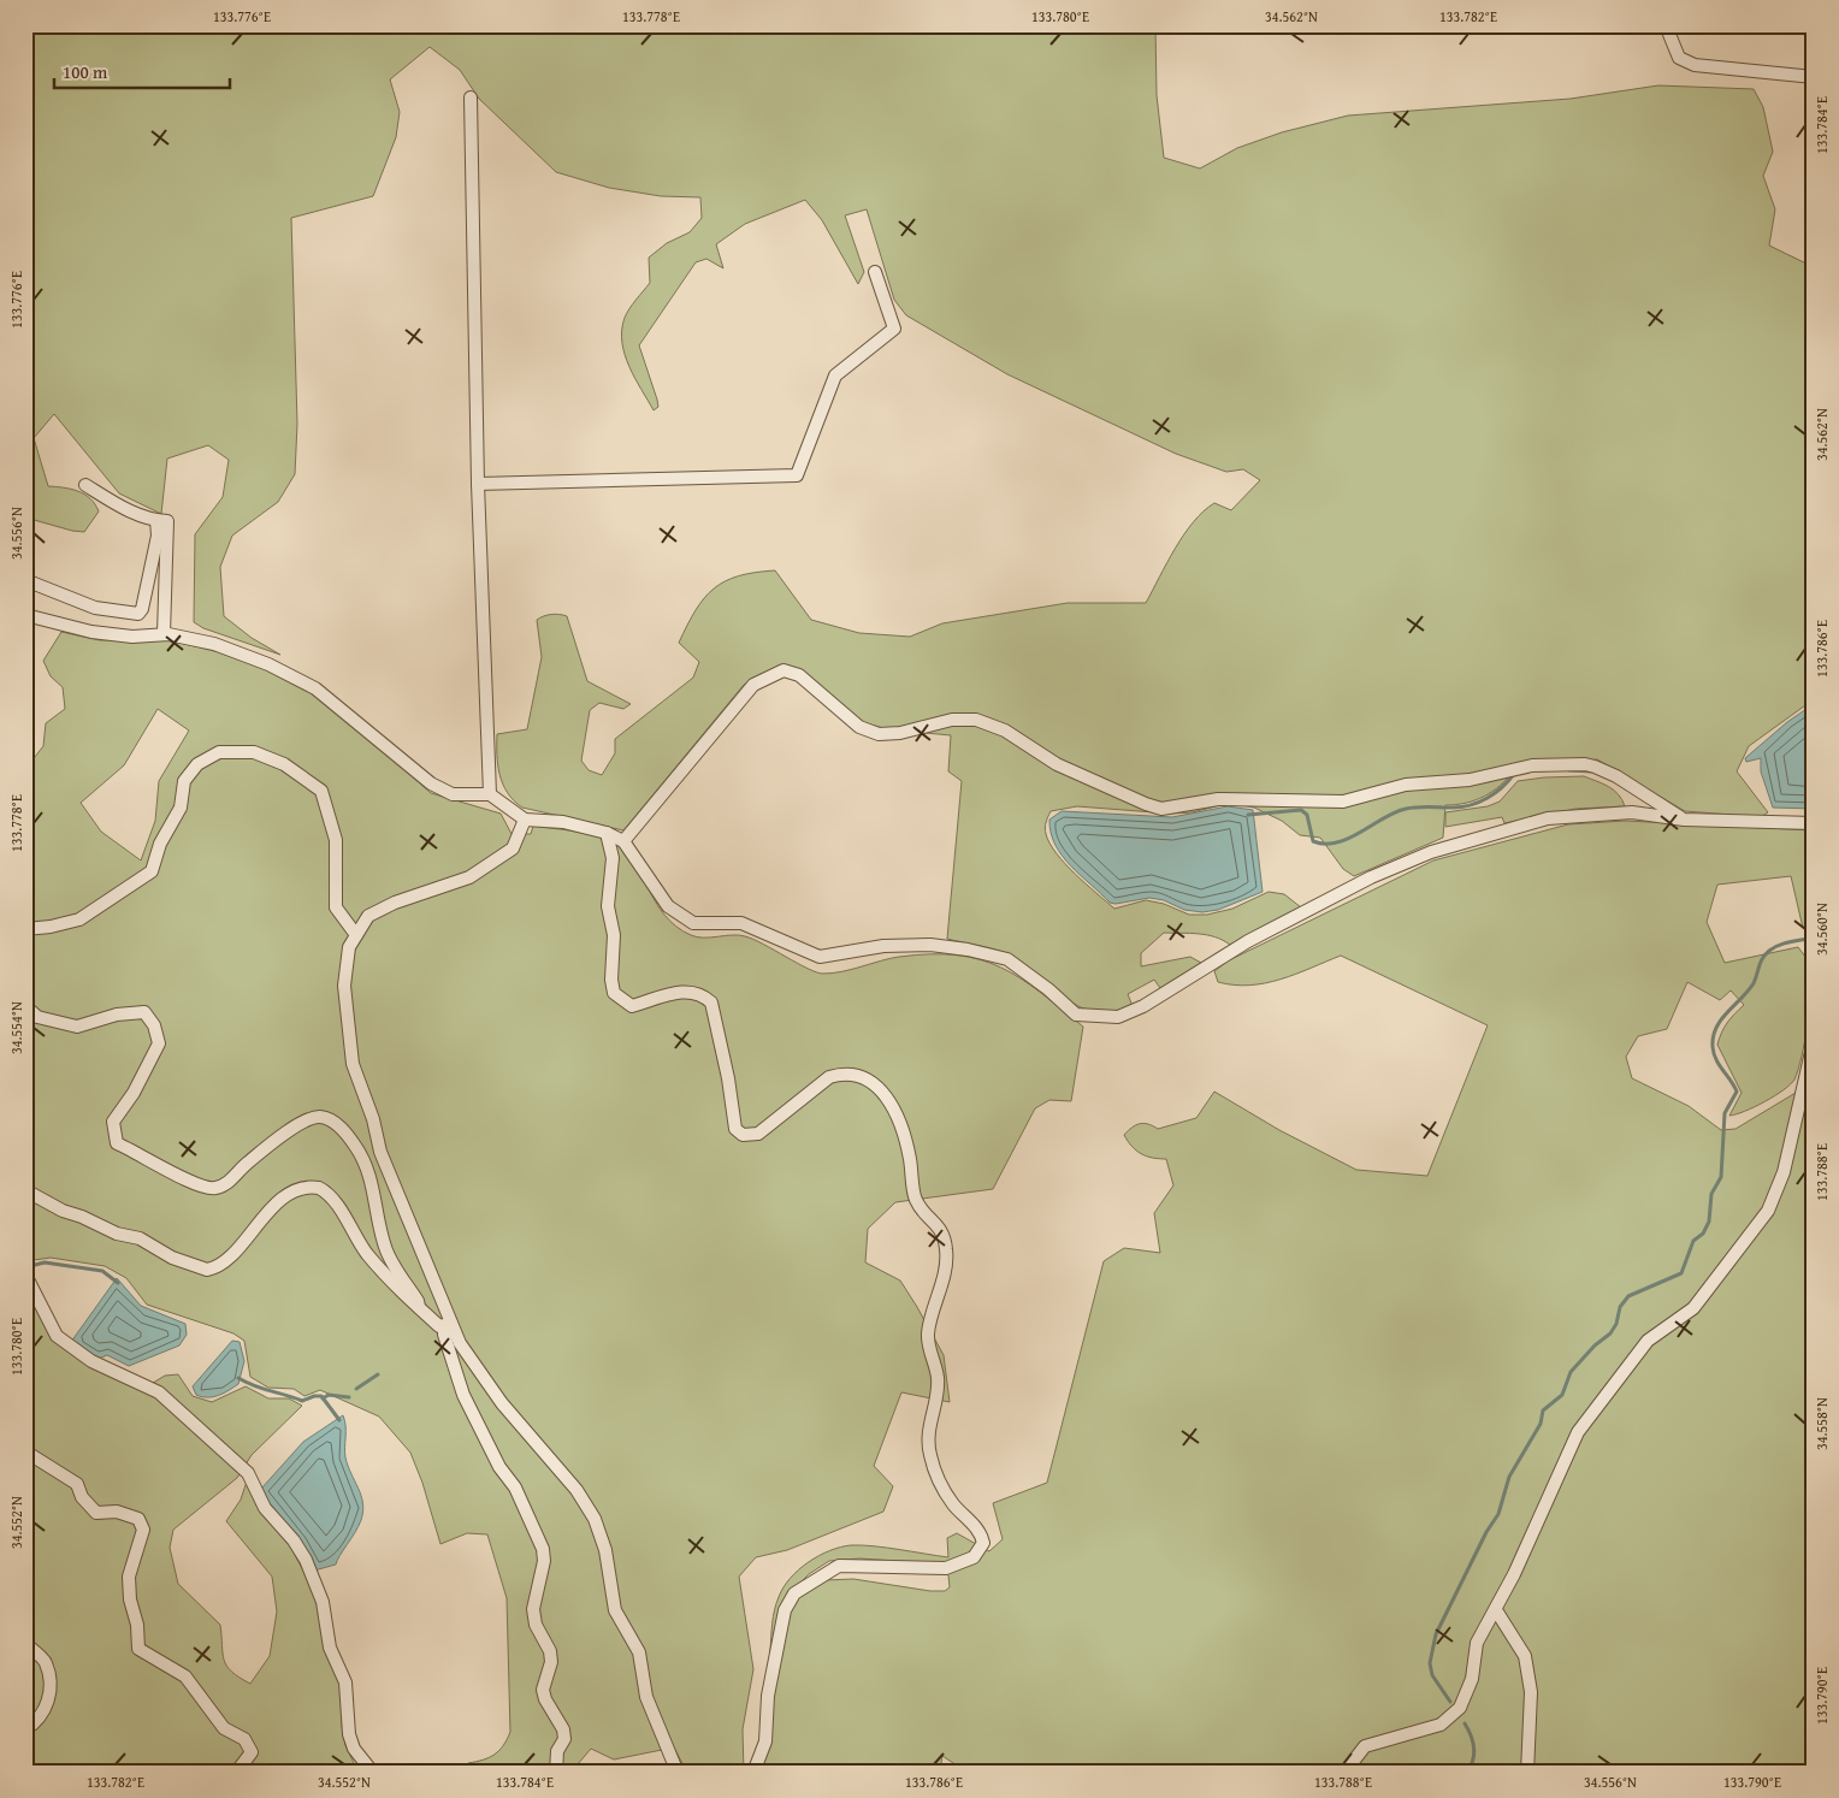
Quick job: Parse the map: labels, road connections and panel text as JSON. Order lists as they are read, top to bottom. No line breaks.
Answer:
{"scale_bar":"100 m","coordinates":["133.776°E","133.778°E","133.780°E","34.562°N","133.782°E","133.784°E","34.556°N","133.786°E","34.560°N","34.554°N","133.788°E","34.558°N","34.552°N","133.790°E"]}
